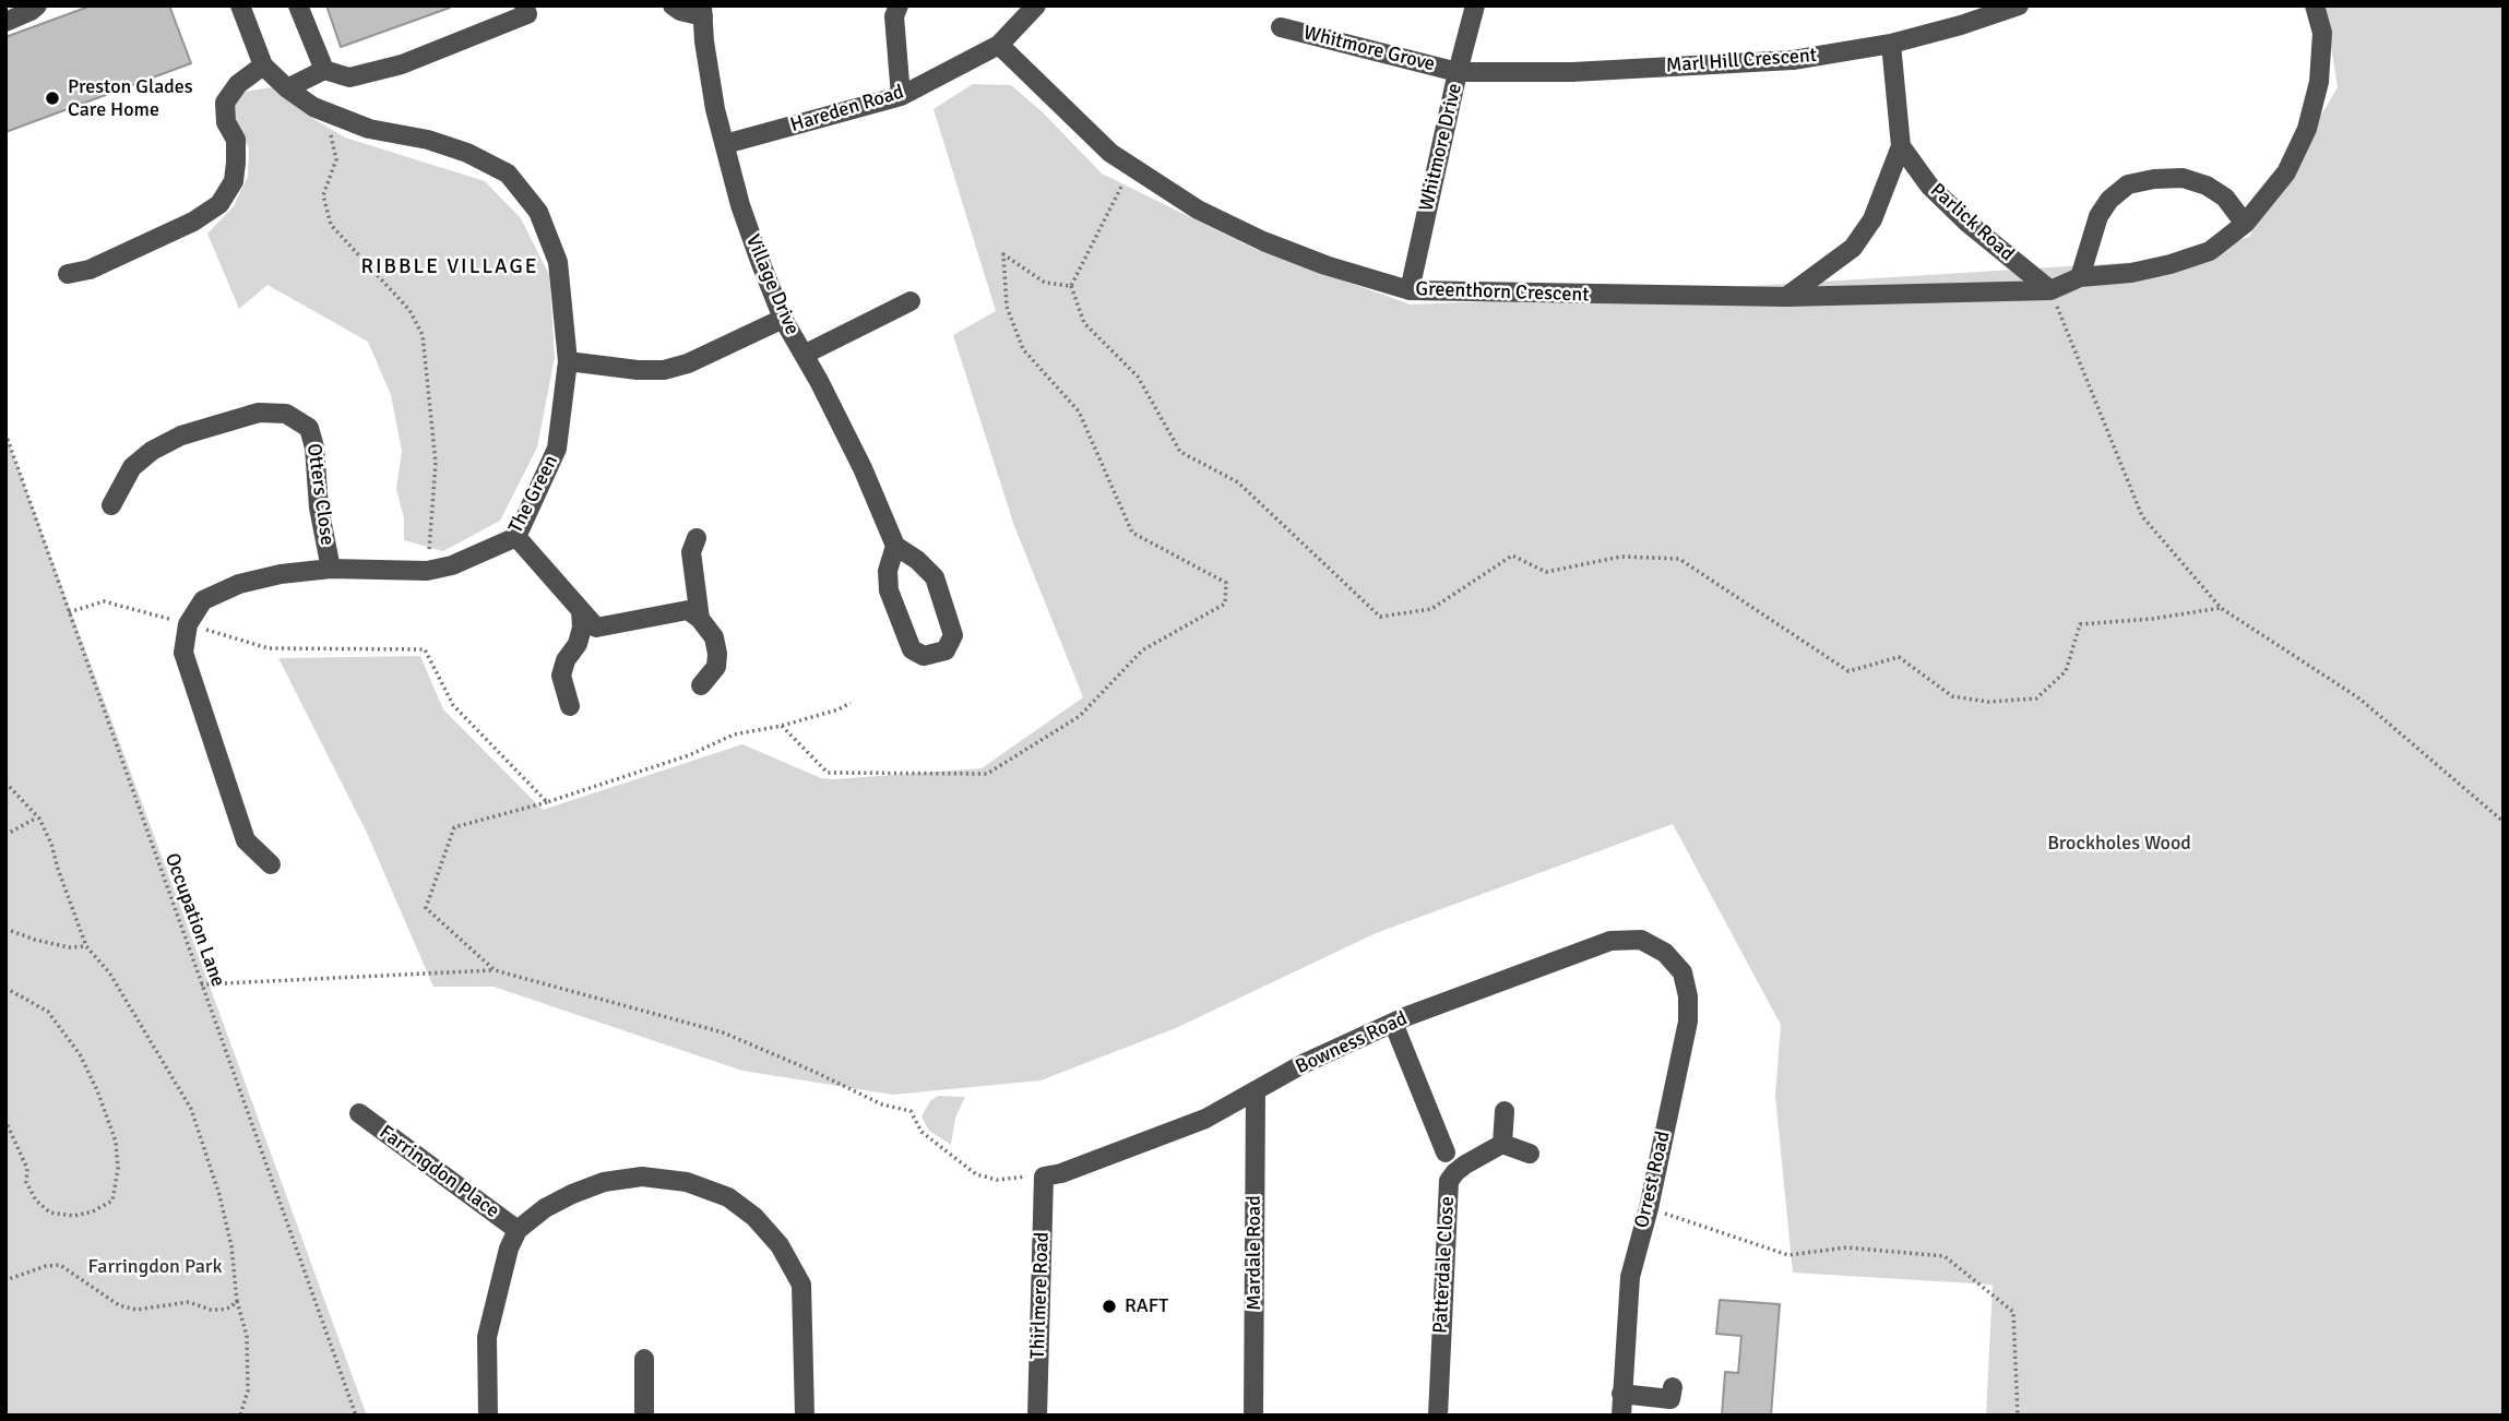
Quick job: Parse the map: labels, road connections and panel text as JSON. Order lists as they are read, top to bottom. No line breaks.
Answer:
{"streets":{"street":["Whitmore Grove","Marl Hill Crescent","Hareden Road","Whitmore Drive","Parlick Road","Village Drive","Greenthorn Crescent","Otters Close","The Green","Bowness Road","Farringdon Place","Orrest Road","Mardale Road","Patterdale Close","Thirlmere Road"],"path":["Occupation Lane"]},"crossings":[["Whitmore Grove","Marl Hill Crescent"],["Whitmore Grove","Whitmore Drive"],["Marl Hill Crescent","Whitmore Drive"],["Hareden Road","Village Drive"],["Hareden Road","Greenthorn Crescent"],["Whitmore Drive","Greenthorn Crescent"],["Parlick Road","Greenthorn Crescent"],["Otters Close","The Green"],["Bowness Road","Orrest Road"],["Bowness Road","Mardale Road"],["Bowness Road","Thirlmere Road"]],"districts":["RIBBLE VILLAGE"],"parks":["Brockholes Wood","Farringdon Park"],"places":["Preston Glades Care Home","RAFT"]}
